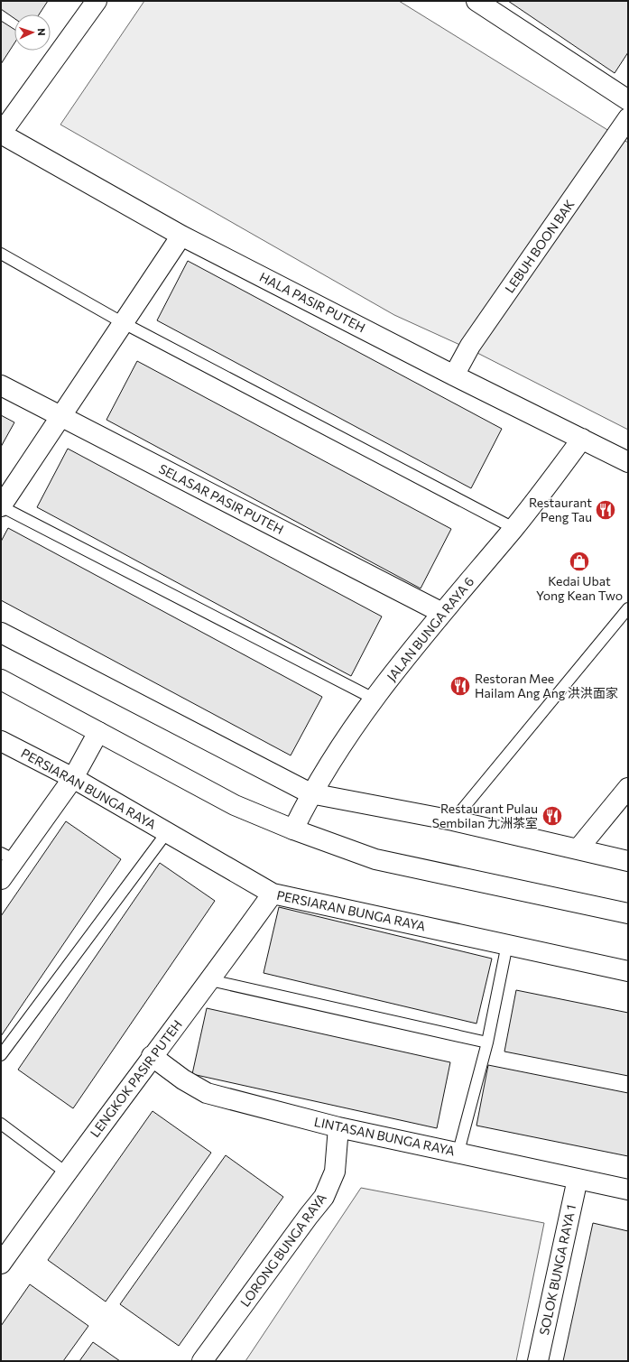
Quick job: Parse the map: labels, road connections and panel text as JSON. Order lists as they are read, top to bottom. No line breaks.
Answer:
{"streets":{"street":["LEBUH BOON BAK","HALA PASIR PUTEH","SELASAR PASIR PUTEH","JALAN BUNGA RAYA 6","PERSIARAN BUNGA RAYA","LENGKOK PASIR PUTEH","LINTASAN BUNGA RAYA","LORONG BUNGA RAYA","SOLOK BUNGA RAYA 1"]},"crossings":[["LEBUH BOON BAK","HALA PASIR PUTEH"],["HALA PASIR PUTEH","JALAN BUNGA RAYA 6"],["SELASAR PASIR PUTEH","JALAN BUNGA RAYA 6"],["PERSIARAN BUNGA RAYA","LENGKOK PASIR PUTEH"],["LENGKOK PASIR PUTEH","LINTASAN BUNGA RAYA"],["LINTASAN BUNGA RAYA","LORONG BUNGA RAYA"],["LINTASAN BUNGA RAYA","SOLOK BUNGA RAYA 1"]],"places":{"restaurant":["Restaurant Peng Tau","Restoran Mee Hailam Ang Ang 洪洪面家","Restaurant Pulau Sembilan 九洲茶室"],"shop":["Kedai Ubat Yong Kean Two"]},"north":"right"}
